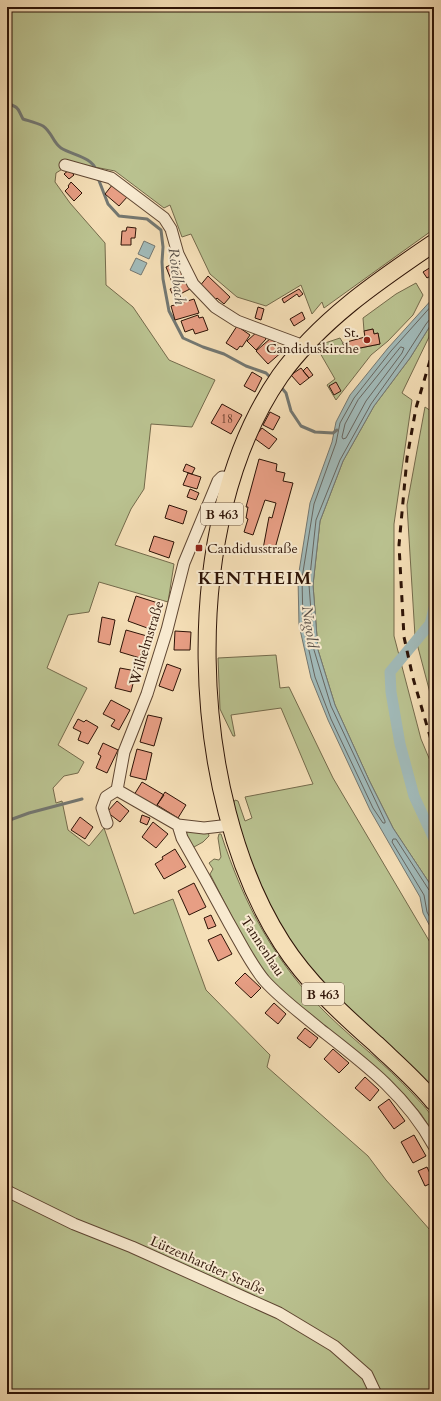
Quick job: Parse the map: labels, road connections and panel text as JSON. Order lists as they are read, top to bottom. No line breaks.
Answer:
{"streets":{"main road":["B 463"],"street":["Wilhelmstraße","Tannenhau","Lützenhardter Straße"]},"crossings":[["B 463","Wilhelmstraße"]],"districts":["KENTHEIM"],"water":["Rötelbach","Nagold"],"places":{"other":["St. Candiduskirche"],"transit":["Candidusstraße"]},"house_numbers":["18"]}
